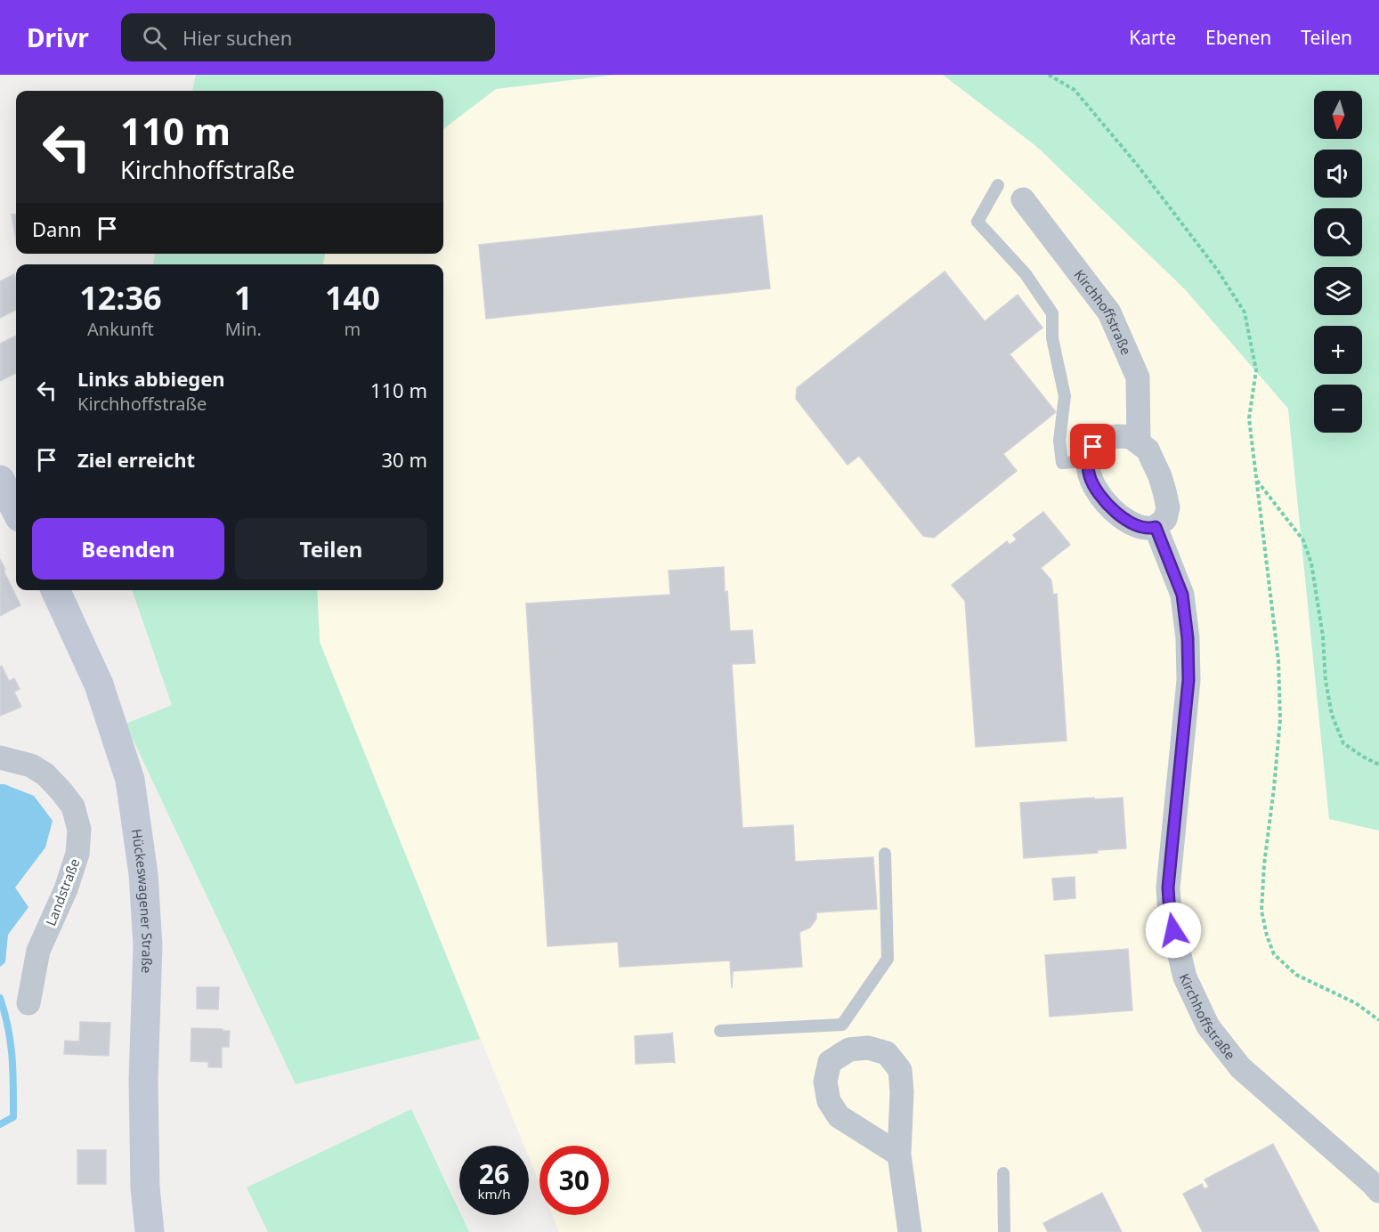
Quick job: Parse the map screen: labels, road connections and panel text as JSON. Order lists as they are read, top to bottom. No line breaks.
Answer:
{"streets":{"street":["Kirchhoffstraße","Landstraße","Hückeswagener Straße"]},"north":"bottom","page":{"header":"Drivr","search":"Hier suchen","nav":["Karte","Ebenen","Teilen"],"map_buttons":["+","−"],"turn":["110 m","Kirchhoffstraße"],"then":"Dann","eta":["12:36","Ankunft","1","Min.","140","m"],"list":[{"name":"Links abbiegen","note":"Kirchhoffstraße","value":"110 m"},{"name":"Ziel erreicht","value":"30 m"}],"buttons":["Beenden","Teilen"],"speed":"26 km/h","limit":"30"}}
